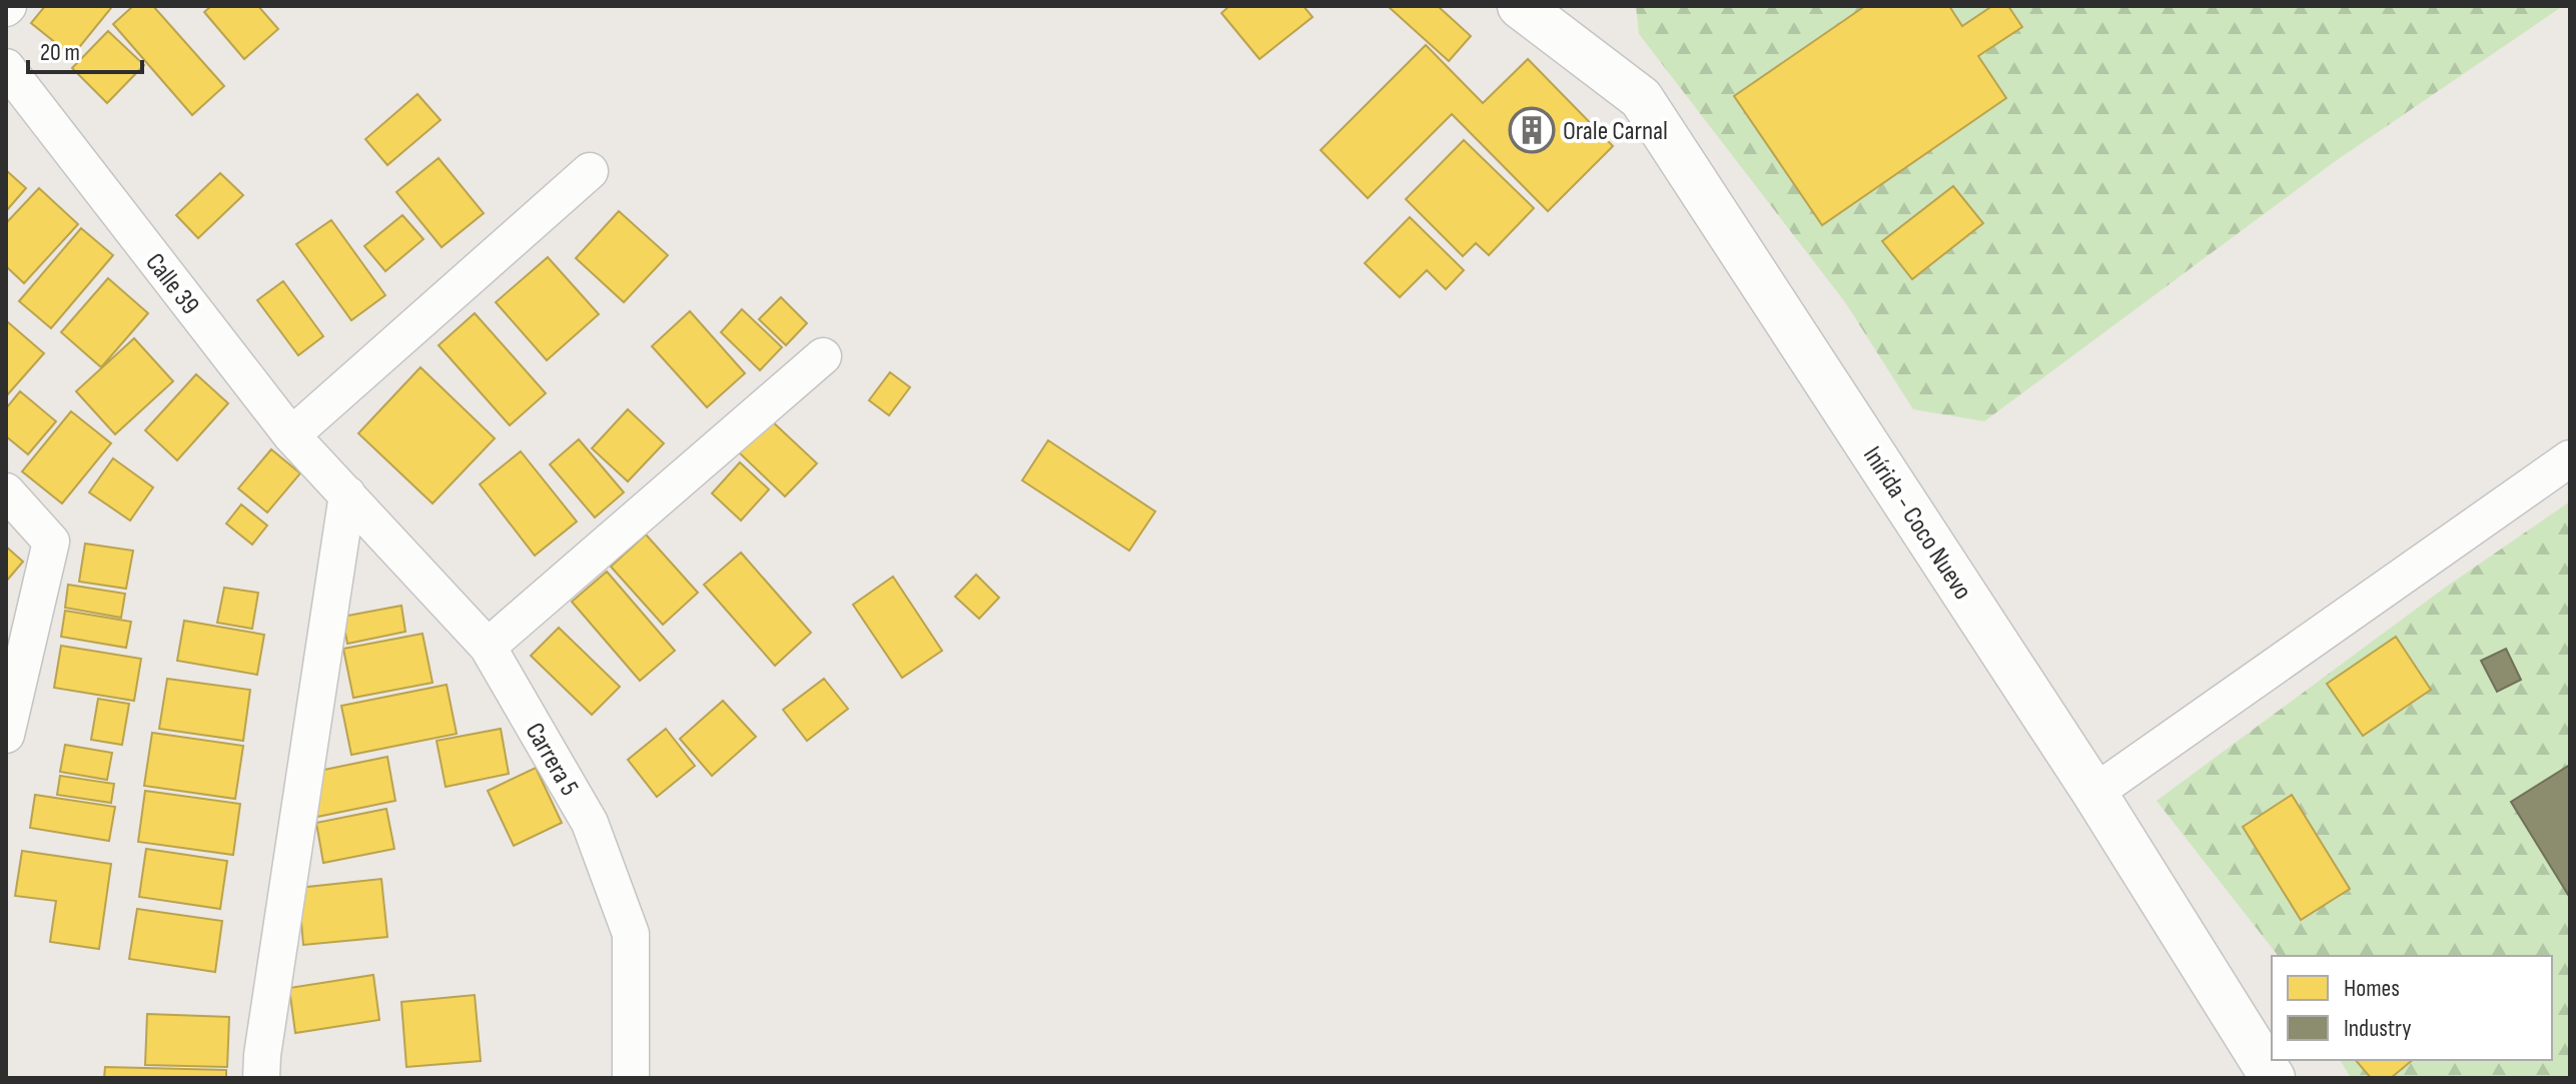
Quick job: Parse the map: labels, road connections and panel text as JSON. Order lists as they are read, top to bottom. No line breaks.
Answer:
{"streets":{"street":["Calle 39","Inírida - Coco Nuevo","Carrera 5"]},"crossings":[["Calle 39","Carrera 5"]],"places":{"building":["Orale Carnal"]},"legend":["Homes","Industry"],"scale_bar":"20 m"}
